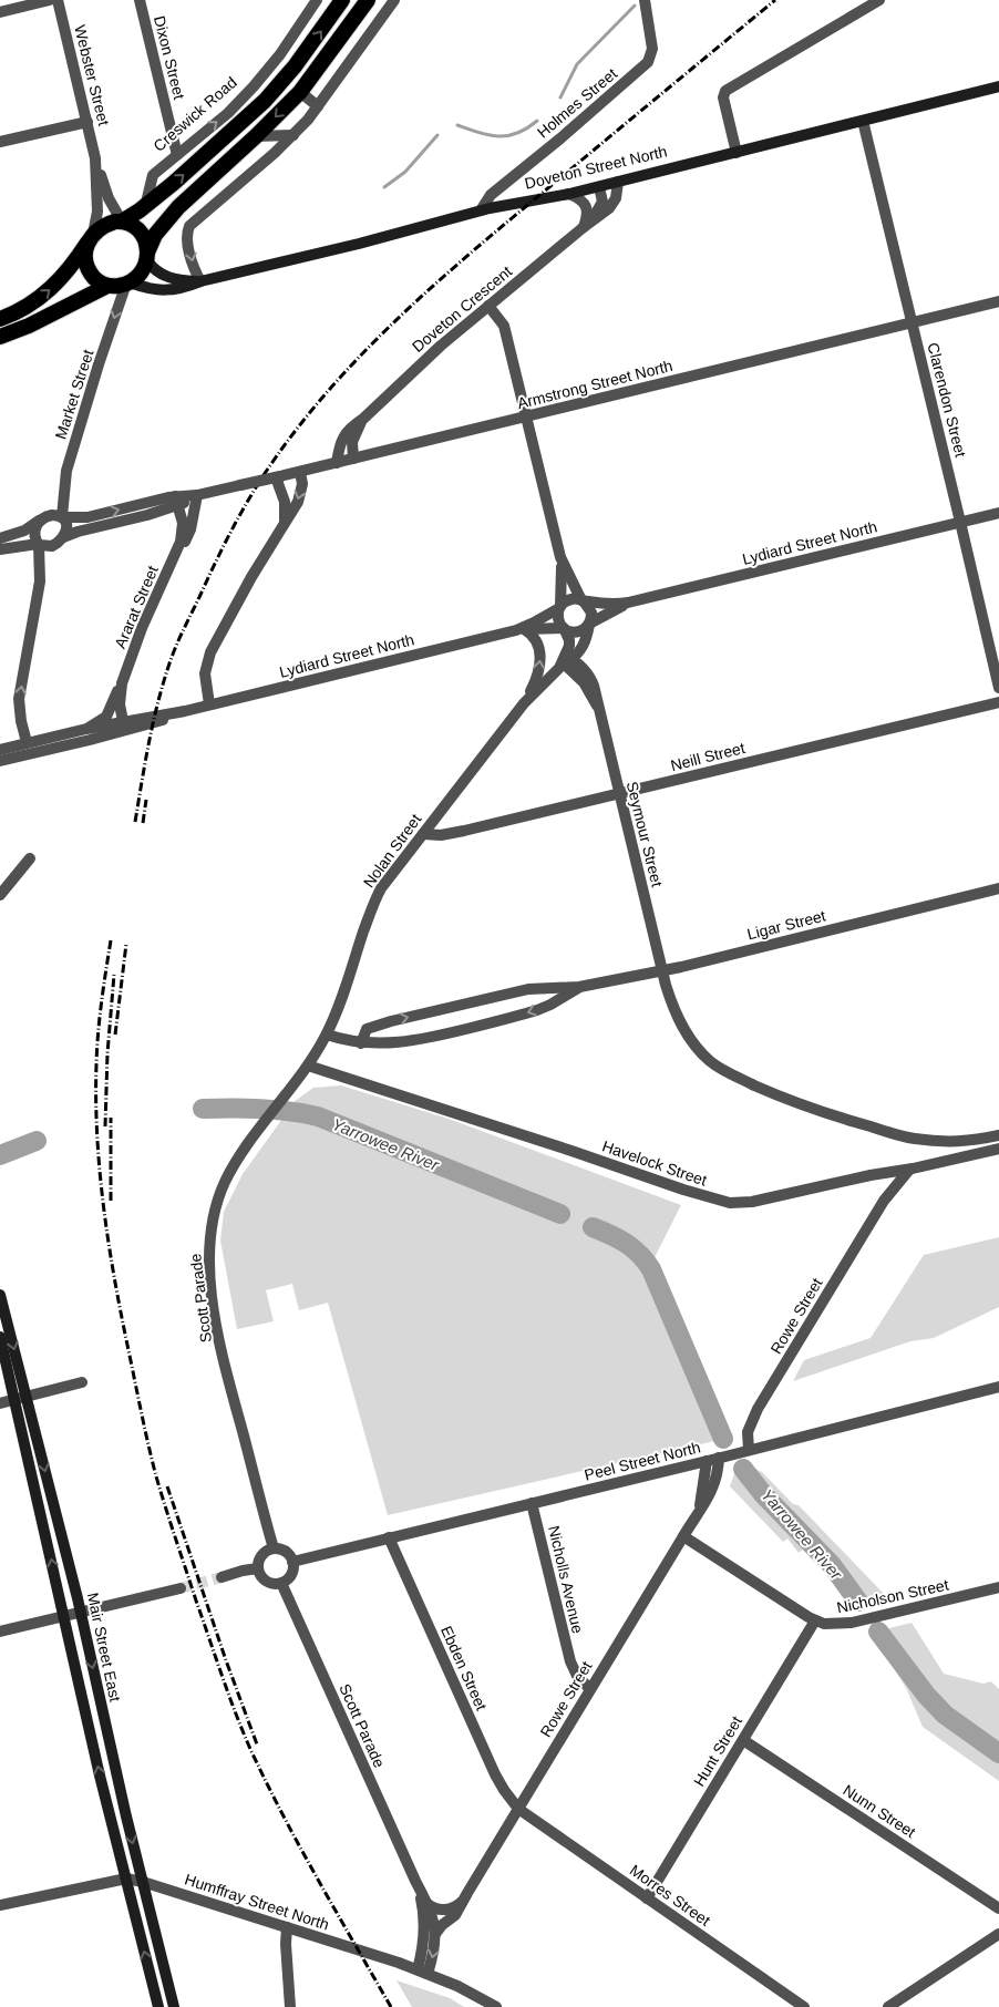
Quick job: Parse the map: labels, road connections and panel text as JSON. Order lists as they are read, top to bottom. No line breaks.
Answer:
{"streets":{"main road":["Doveton Street North","Mair Street East"],"street":["Dixon Street","Webster Street","Holmes Street","Creswick Road","Doveton Crescent","Armstrong Street North","Market Street","Clarendon Street","Lydiard Street North","Ararat Street","Neill Street","Seymour Street","Nolan Street","Ligar Street","Havelock Street","Scott Parade","Rowe Street","Peel Street North","Nicholls Avenue","Nicholson Street","Ebden Street","Hunt Street","Nunn Street","Morres Street","Humffray Street North"]},"crossings":[["Dixon Street","Creswick Road"],["Webster Street","Doveton Street North"],["Webster Street","Market Street"],["Holmes Street","Doveton Street North"],["Doveton Street North","Doveton Crescent"],["Doveton Street North","Market Street"],["Doveton Street North","Clarendon Street"],["Doveton Crescent","Armstrong Street North"],["Armstrong Street North","Market Street"],["Armstrong Street North","Clarendon Street"],["Armstrong Street North","Ararat Street"],["Clarendon Street","Lydiard Street North"],["Lydiard Street North","Ararat Street"],["Lydiard Street North","Nolan Street"],["Neill Street","Seymour Street"],["Neill Street","Nolan Street"],["Seymour Street","Nolan Street"],["Seymour Street","Ligar Street"],["Nolan Street","Ligar Street"],["Nolan Street","Havelock Street"],["Nolan Street","Scott Parade"],["Havelock Street","Scott Parade"],["Havelock Street","Rowe Street"],["Scott Parade","Rowe Street"],["Scott Parade","Peel Street North"],["Scott Parade","Humffray Street North"],["Rowe Street","Peel Street North"],["Rowe Street","Nicholls Avenue"],["Rowe Street","Nicholson Street"],["Rowe Street","Ebden Street"],["Rowe Street","Morres Street"],["Peel Street North","Nicholls Avenue"],["Peel Street North","Ebden Street"],["Nicholson Street","Hunt Street"],["Mair Street East","Humffray Street North"],["Ebden Street","Morres Street"],["Hunt Street","Nunn Street"],["Hunt Street","Morres Street"]],"one_way":["Market Street"],"water":["Yarrowee River"]}
